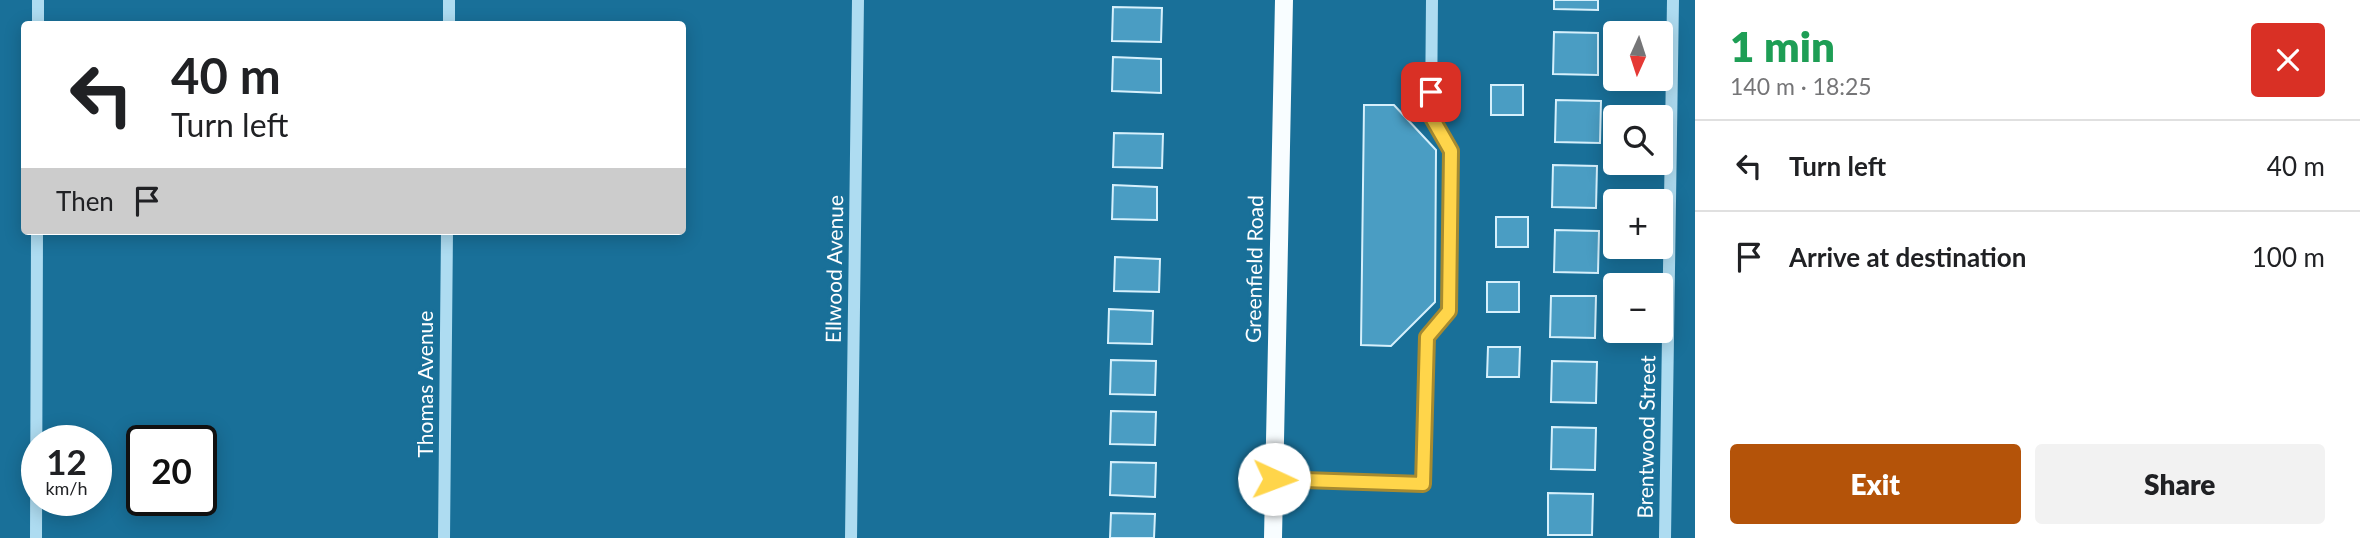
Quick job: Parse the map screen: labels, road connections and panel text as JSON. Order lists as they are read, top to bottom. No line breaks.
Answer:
{"streets":{"main road":["Greenfield Road"],"street":["Ellwood Avenue","Thomas Avenue","Brentwood Street"]},"north":"bottom","page":{"heading":["1 min","140 m · 18:25"],"map_buttons":["+","−"],"turn":["40 m","Turn left"],"list":[{"name":"Turn left","value":"40 m"},{"name":"Arrive at destination","value":"100 m"}],"then":"Then","speed":"12 km/h","limit":"20","buttons":["Exit","Share"]}}
